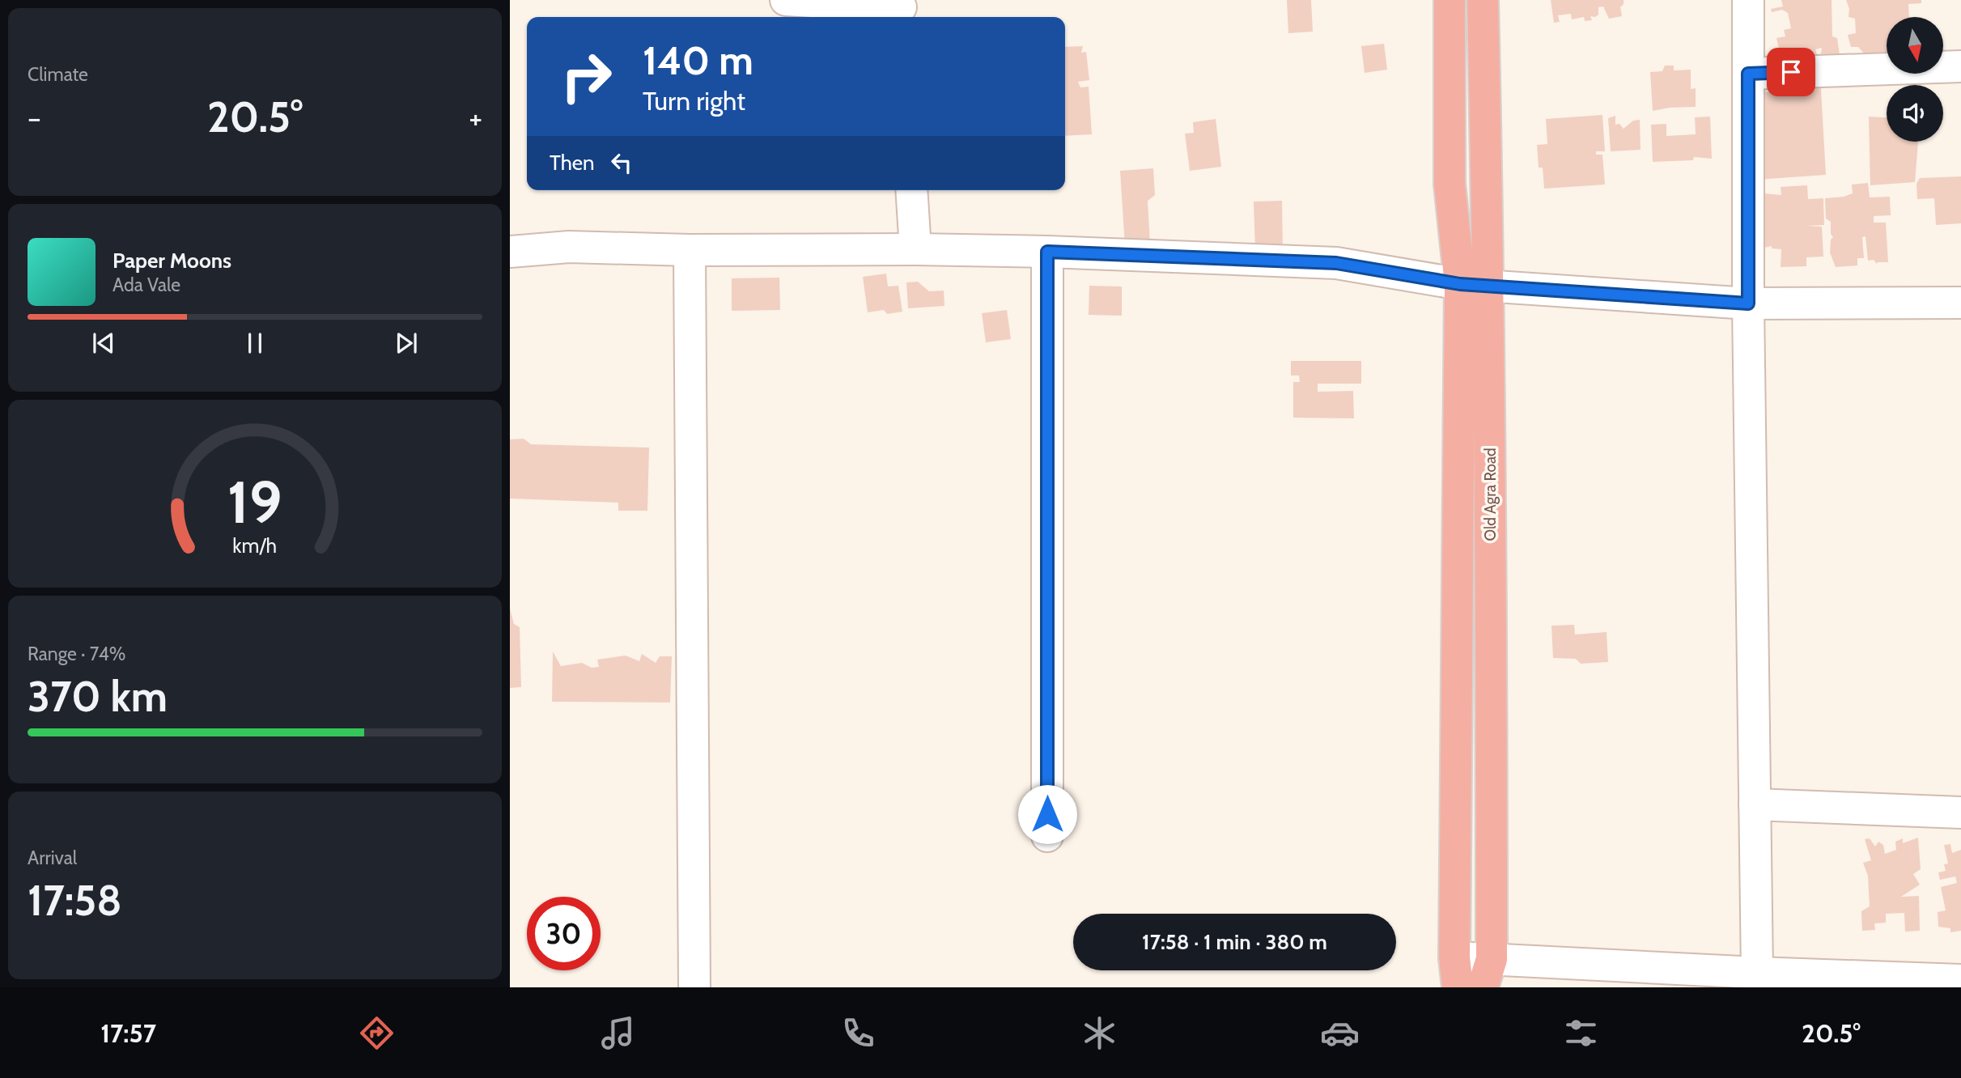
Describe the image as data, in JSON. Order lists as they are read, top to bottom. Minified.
{"streets":{"highway":["Old Agra Road"]},"north":"bottom","page":{"tile":["Climate",["Range · 74%","370 km"],["Arrival","17:58"]],"turn":["140 m","Turn right"],"heat":["−","20.5°","+"],"then":"Then","song":["Paper Moons","Ada Vale"],"limit":"30","trip":"17:58 · 1 min · 380 m","tabs":["17:57","20.5°"],"gauge":["19","km/h"]}}
